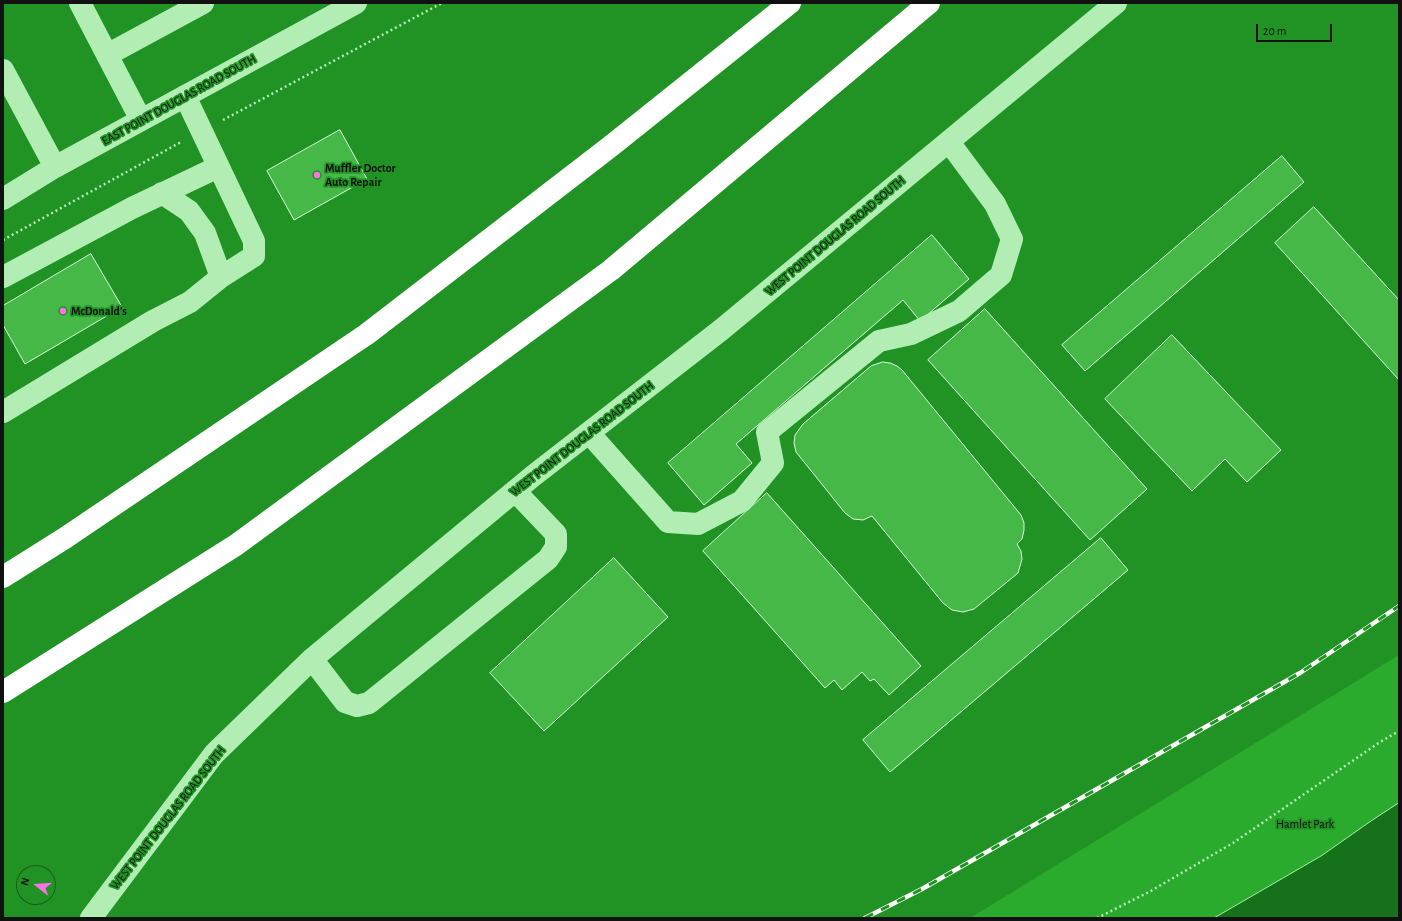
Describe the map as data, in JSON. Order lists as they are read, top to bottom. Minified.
{"streets":{"street":["EAST POINT DOUGLAS ROAD SOUTH","WEST POINT DOUGLAS ROAD SOUTH"]},"parks":["Hamlet Park"],"places":["Muffler Doctor Auto Repair","McDonald's"],"scale_bar":"20 m","north":"left"}
